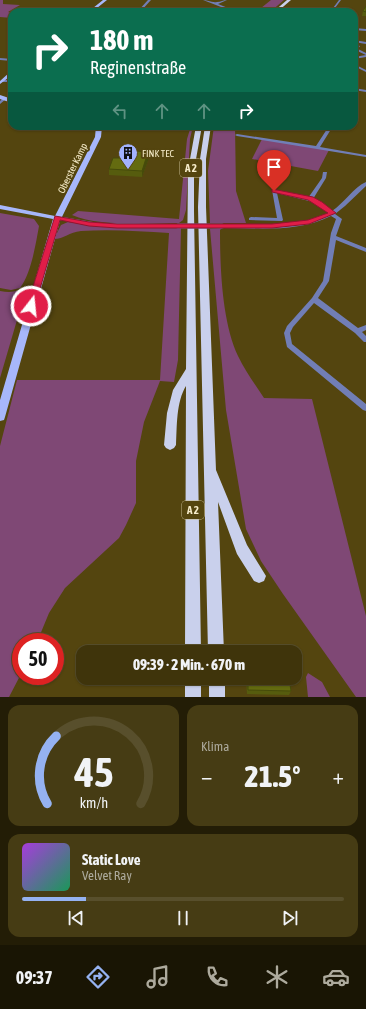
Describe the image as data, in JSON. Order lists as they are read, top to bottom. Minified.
{"streets":{"highway":["A 2"],"main road":["Oberster Kamp"]},"places":{"building":["FINK TEC"]},"page":{"turn":["180 m","Reginenstraße"],"limit":"50","trip":"09:39 · 2 Min. · 670 m","tile":"Klima","heat":["−","21.5°","+"],"song":["Static Love","Velvet Ray"],"tabs":"09:37","gauge":["45","km/h"]}}
